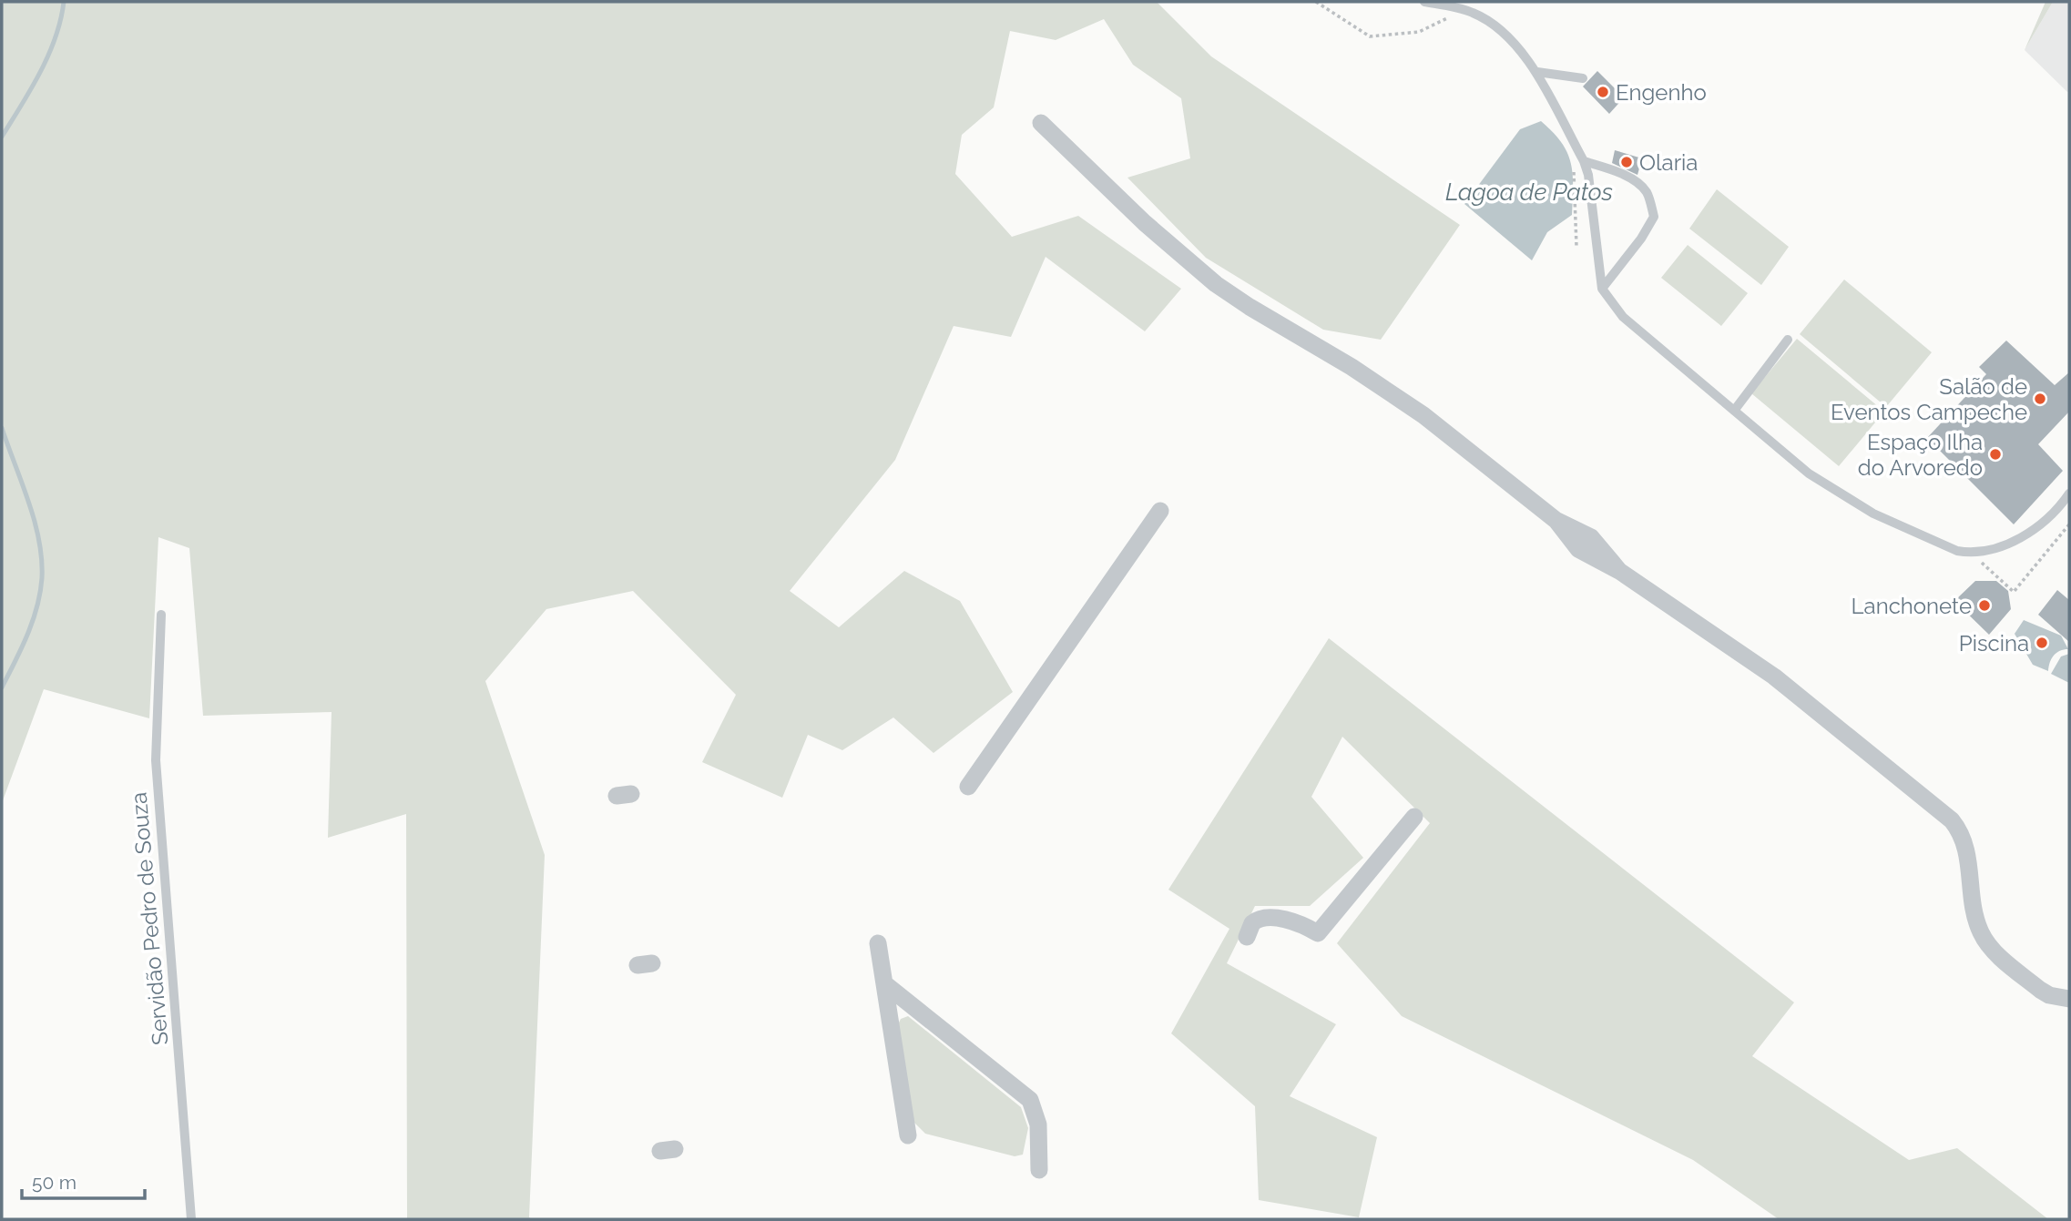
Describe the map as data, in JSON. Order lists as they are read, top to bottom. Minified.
{"streets":{"lane":["Servidão Pedro de Souza"]},"water":["Lagoa de Patos"],"places":["Engenho","Olaria","Salão de Eventos Campeche","Espaço Ilha do Arvoredo","Lanchonete","Piscina"],"scale_bar":"50 m"}
